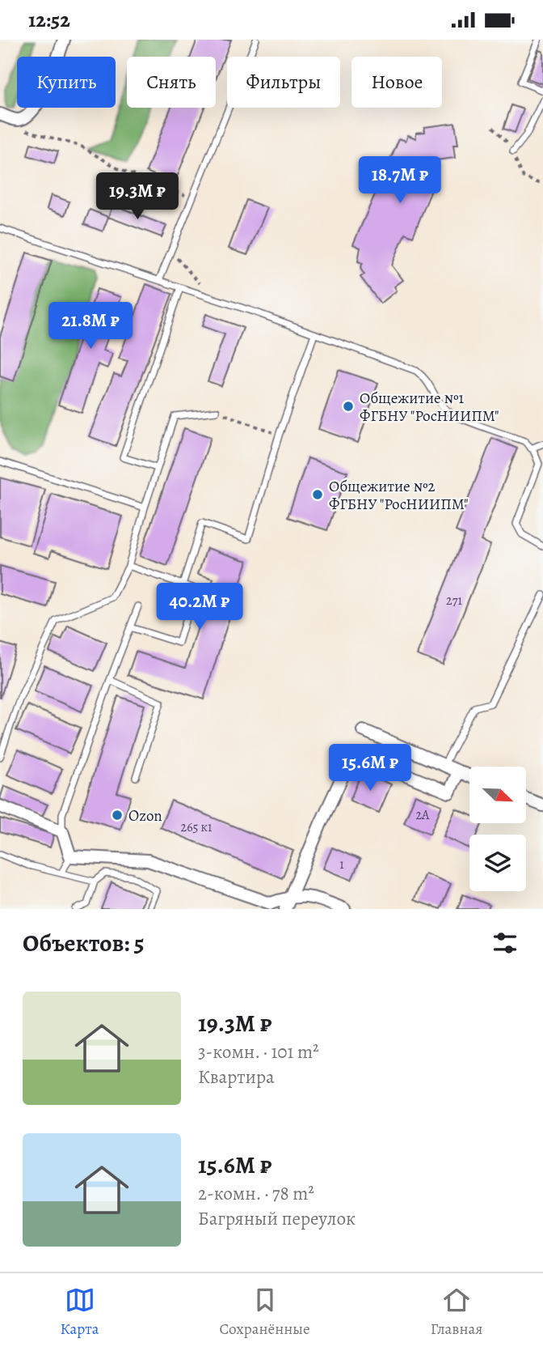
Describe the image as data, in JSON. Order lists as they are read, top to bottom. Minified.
{"places":["Общежитие №1 ФГБНУ \"РосНИИПМ\"","Общежитие №2 ФГБНУ \"РосНИИПМ\"","Ozon"],"house_numbers":["271","2А","265 к1","1"],"north":"bottom right","page":{"status":"12:52","chip":["Купить","Снять","Фильтры","Новое"],"price":["18.7M ₽","19.3M ₽","21.8M ₽","40.2M ₽","15.6M ₽"],"heading":"Объектов: 5","list":[{"name":"19.3M ₽","note":"3-комн. · 101 m² · Квартира"},{"name":"15.6M ₽","note":"2-комн. · 78 m² · Багряный переулок"}],"tabs":["Карта","Сохранённые","Главная"]}}
